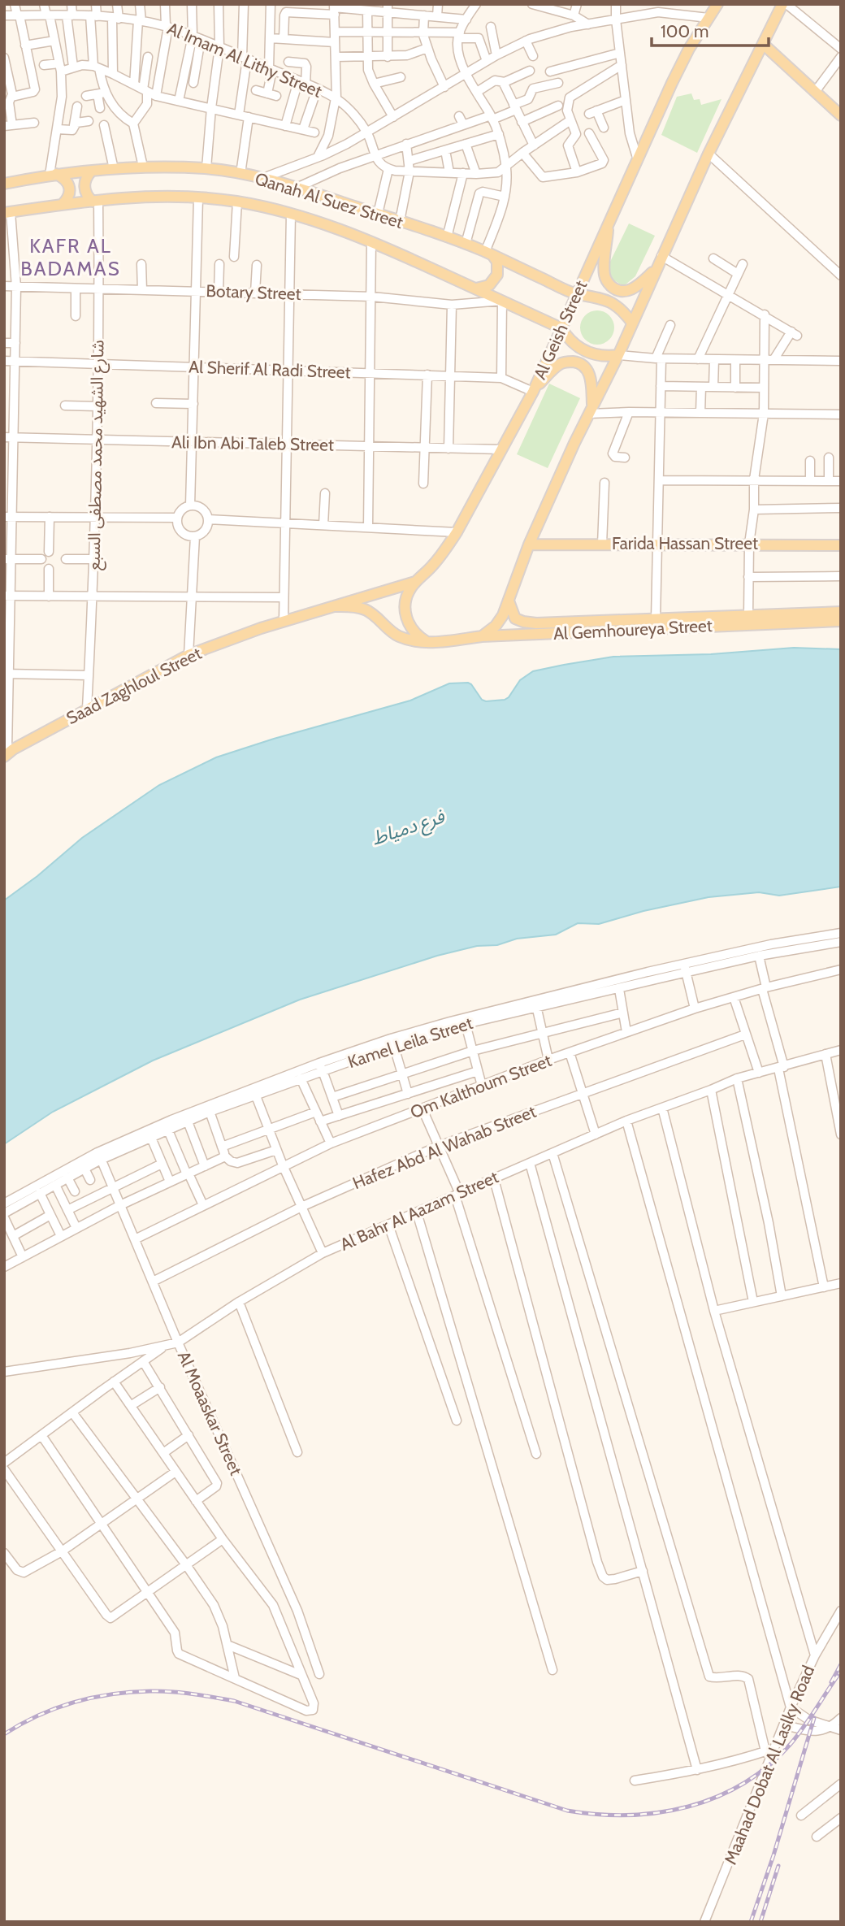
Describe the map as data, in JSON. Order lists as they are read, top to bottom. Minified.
{"streets":{"main road":["Qanah Al Suez Street","Al Geish Street","Farida Hassan Street","Al Gemhoureya Street","Saad Zaghloul Street"],"street":["Al Imam Al Lithy Street","Botary Street","Al Sherif Al Radi Street","Ali Ibn Abi Taleb Street","شارع الشهيد محمد مصطفى السبع","Kamel Leila Street","Om Kalthoum Street","Hafez Abd Al Wahab Street","Al Bahr Al Aazam Street","Al Moaaskar Street","Maahad Dobat Al Laslky Road"]},"crossings":[["Qanah Al Suez Street","Botary Street"],["Qanah Al Suez Street","Al Geish Street"],["Qanah Al Suez Street","شارع الشهيد محمد مصطفى السبع"],["Botary Street","شارع الشهيد محمد مصطفى السبع"],["Al Geish Street","Al Sherif Al Radi Street"],["Al Geish Street","Ali Ibn Abi Taleb Street"],["Al Geish Street","Al Gemhoureya Street"],["Al Geish Street","Saad Zaghloul Street"],["Al Sherif Al Radi Street","شارع الشهيد محمد مصطفى السبع"],["Ali Ibn Abi Taleb Street","شارع الشهيد محمد مصطفى السبع"],["شارع الشهيد محمد مصطفى السبع","Saad Zaghloul Street"],["Al Gemhoureya Street","Saad Zaghloul Street"],["Kamel Leila Street","Al Moaaskar Street"],["Om Kalthoum Street","Al Moaaskar Street"],["Hafez Abd Al Wahab Street","Al Moaaskar Street"],["Al Bahr Al Aazam Street","Al Moaaskar Street"]],"districts":["KAFR AL BADAMAS"],"water":["فرع دمياط"],"scale_bar":"100 m"}
